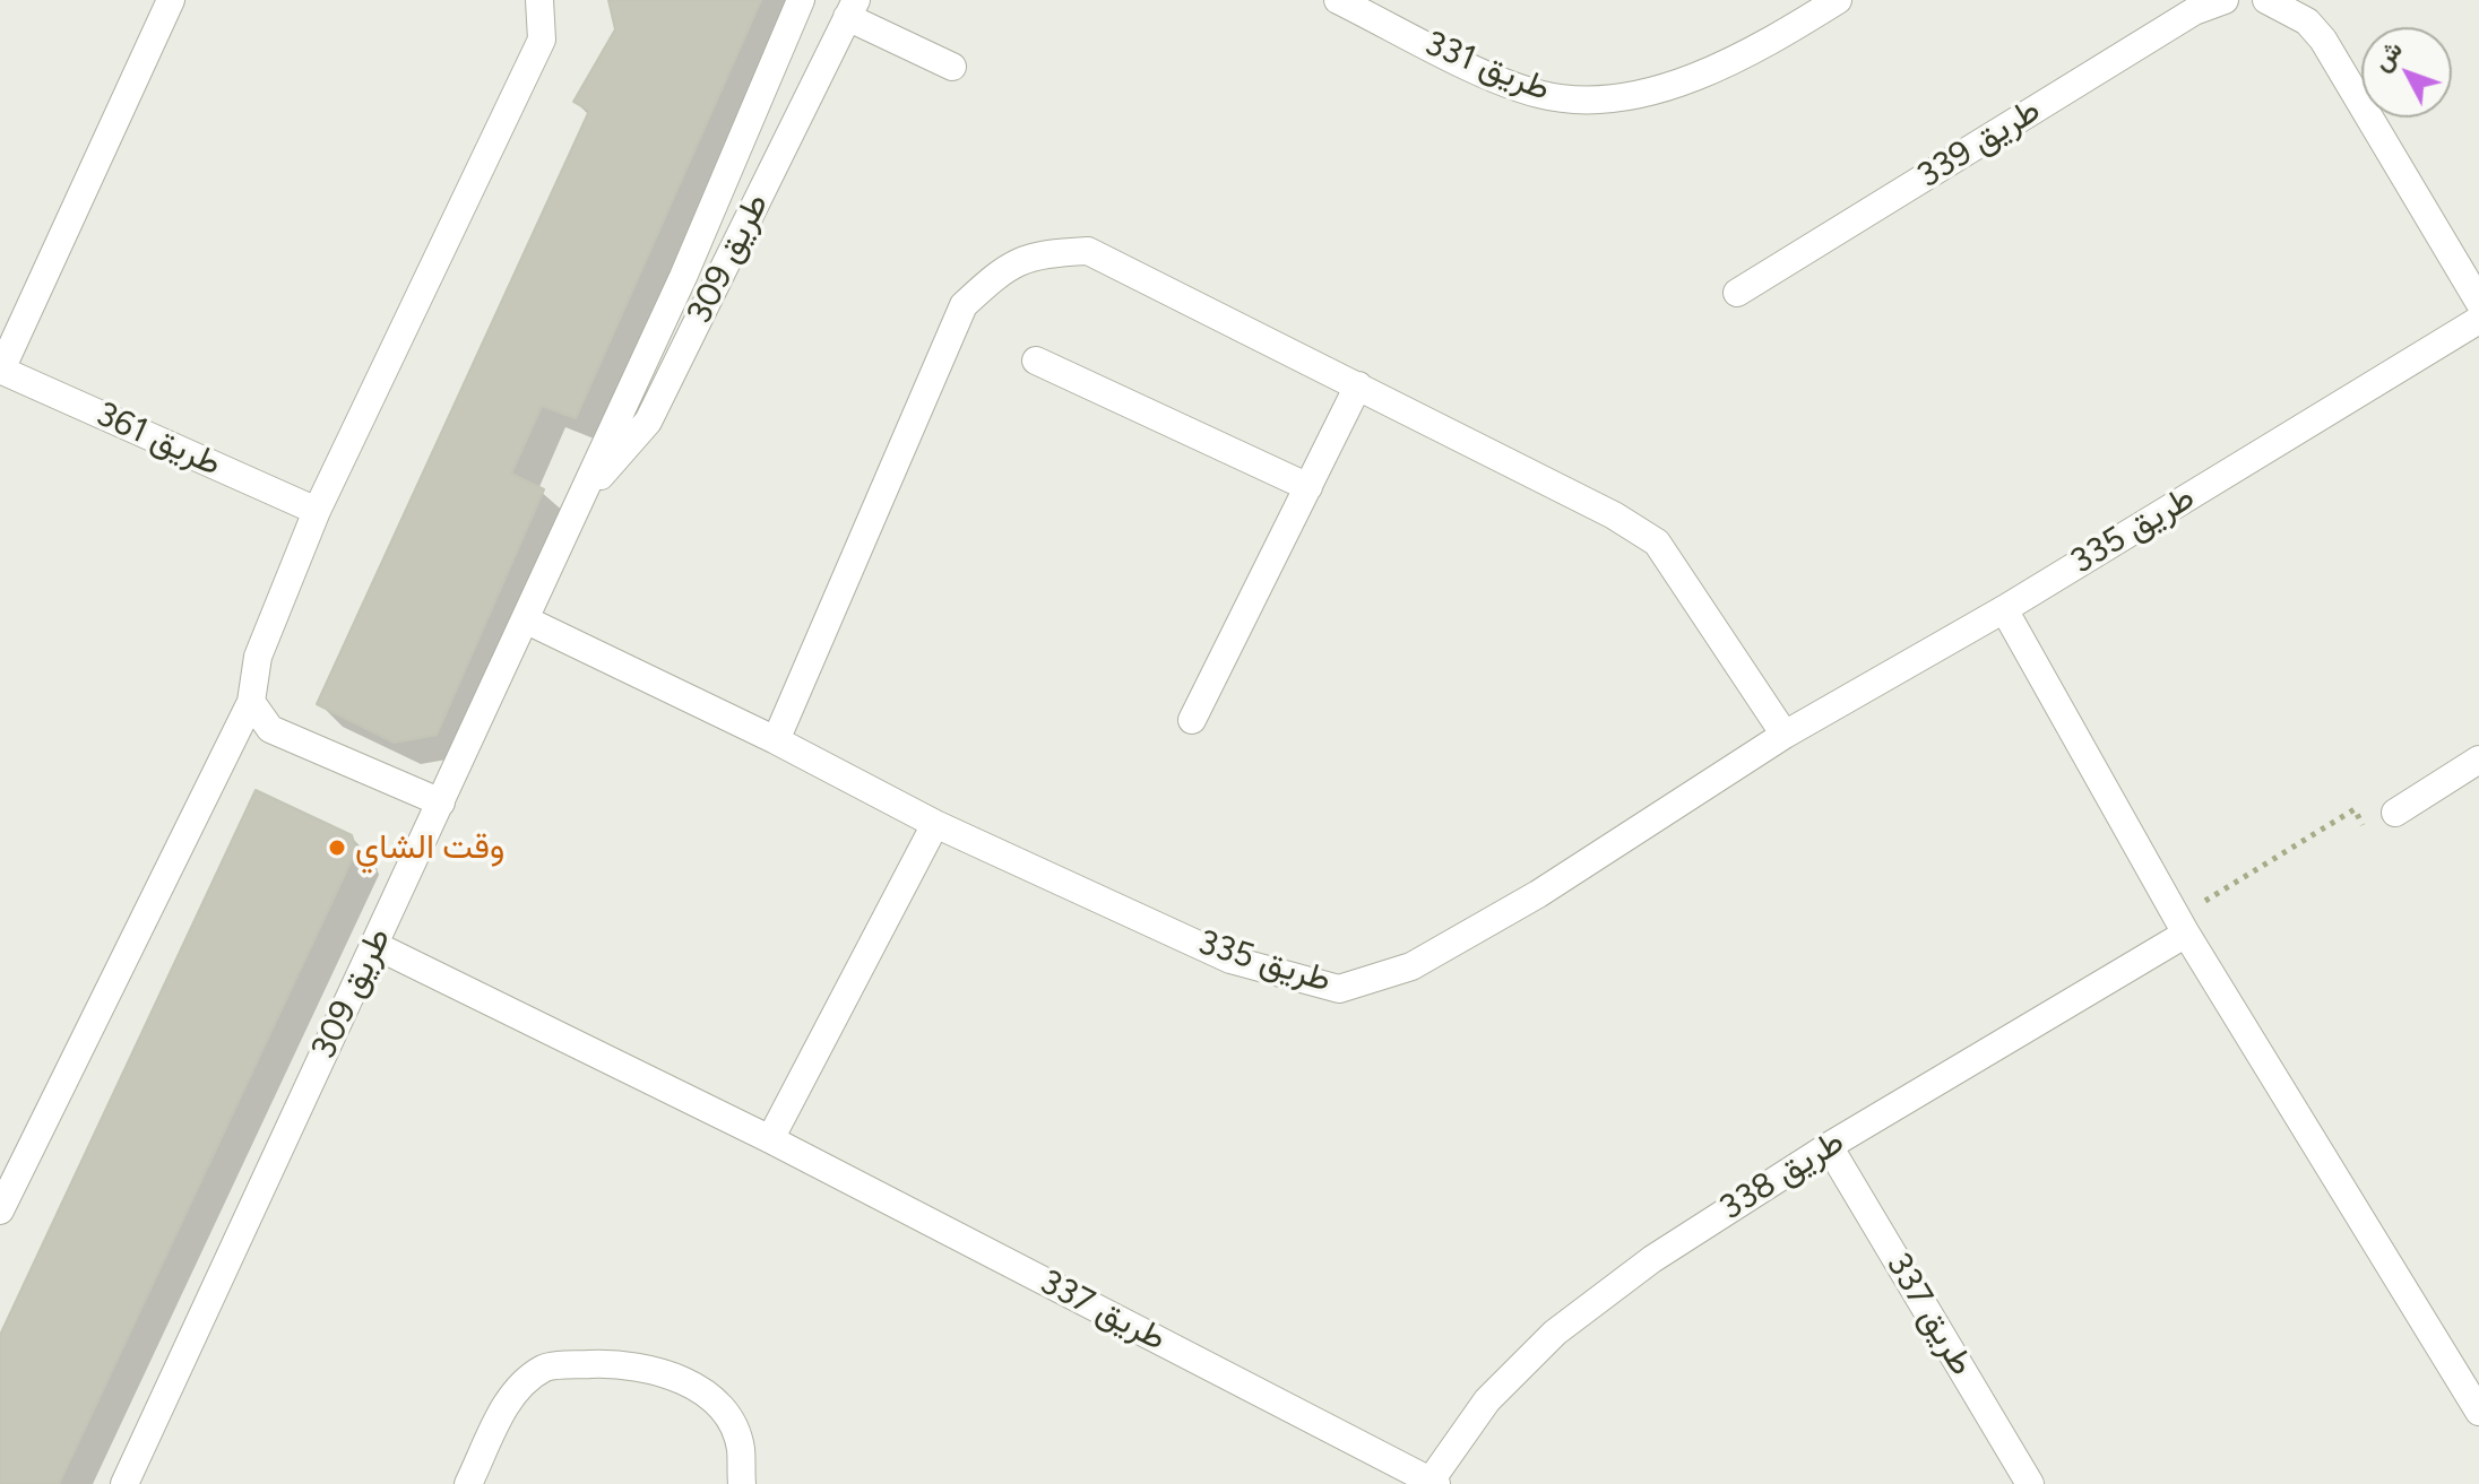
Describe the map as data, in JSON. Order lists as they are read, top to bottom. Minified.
{"streets":{"street":["طريق 331","طريق 339","طريق 309","طريق 361","طريق 335","طريق 338","طريق 337"]},"crossings":[["طريق 309","طريق 335"],["طريق 309","طريق 337"],["طريق 338","طريق 337"]],"places":["وقت الشاي"],"north":"top left"}
